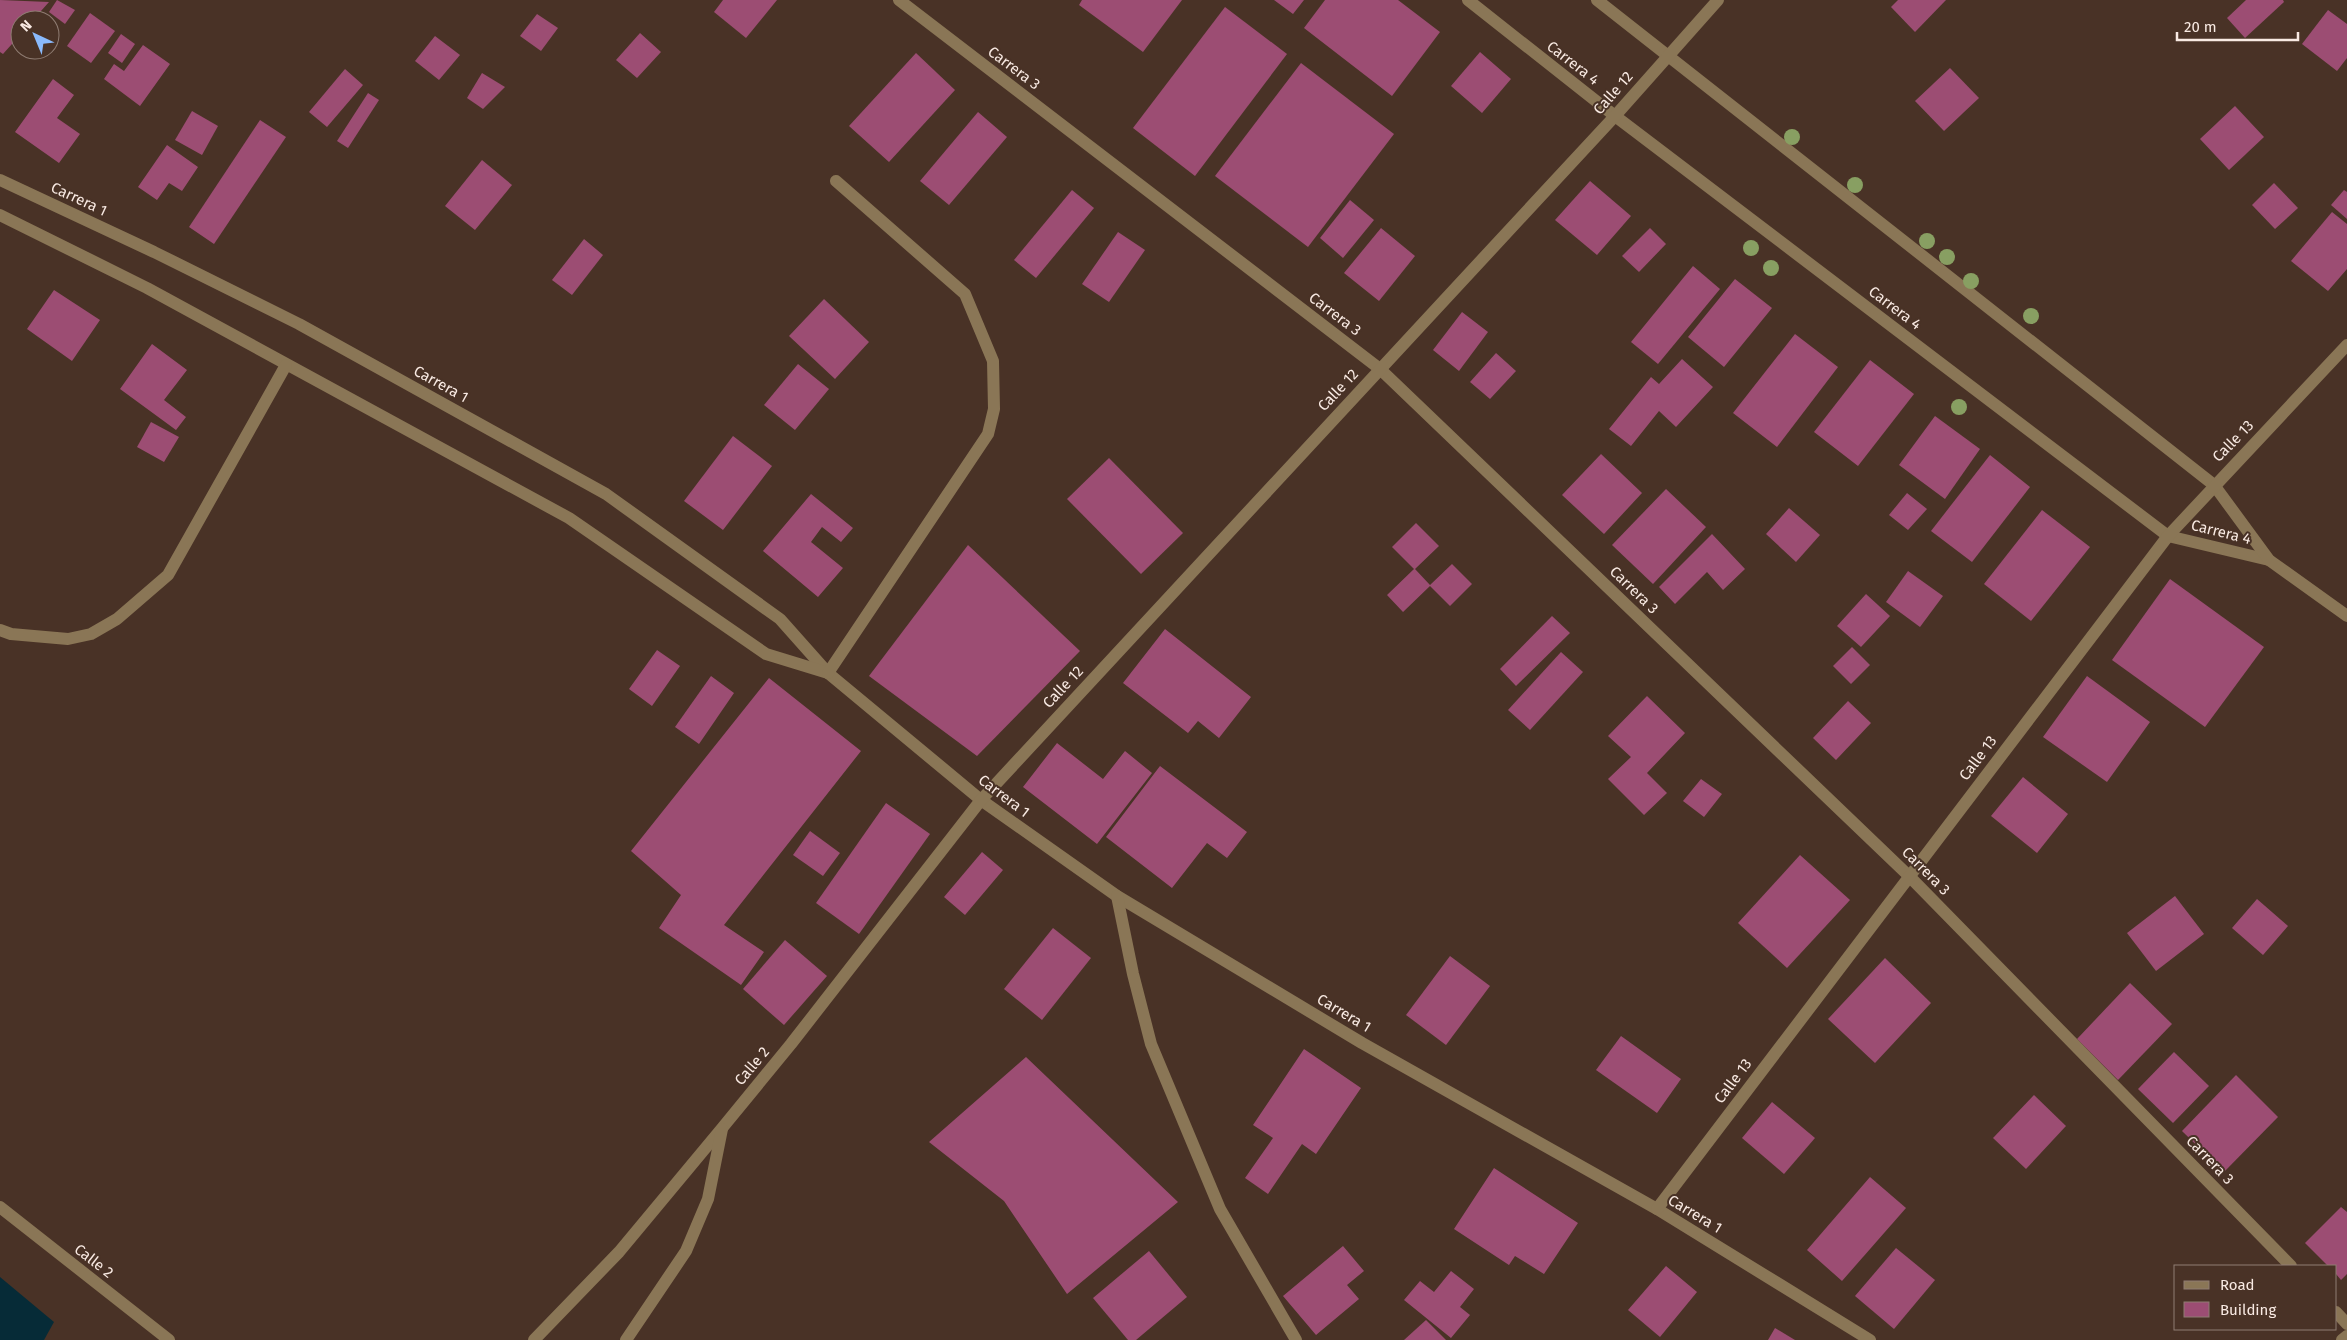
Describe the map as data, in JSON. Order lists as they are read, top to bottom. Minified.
{"streets":{"street":["Carrera 4","Carrera 3","Calle 12","Carrera 1","Calle 13","Calle 2"]},"crossings":[["Carrera 4","Calle 12"],["Carrera 4","Calle 13"],["Carrera 3","Calle 12"],["Carrera 3","Calle 13"],["Calle 12","Carrera 1"],["Calle 12","Calle 2"],["Carrera 1","Calle 13"],["Carrera 1","Calle 2"]],"legend":["Road","Building"],"scale_bar":"20 m","north":"top left"}
